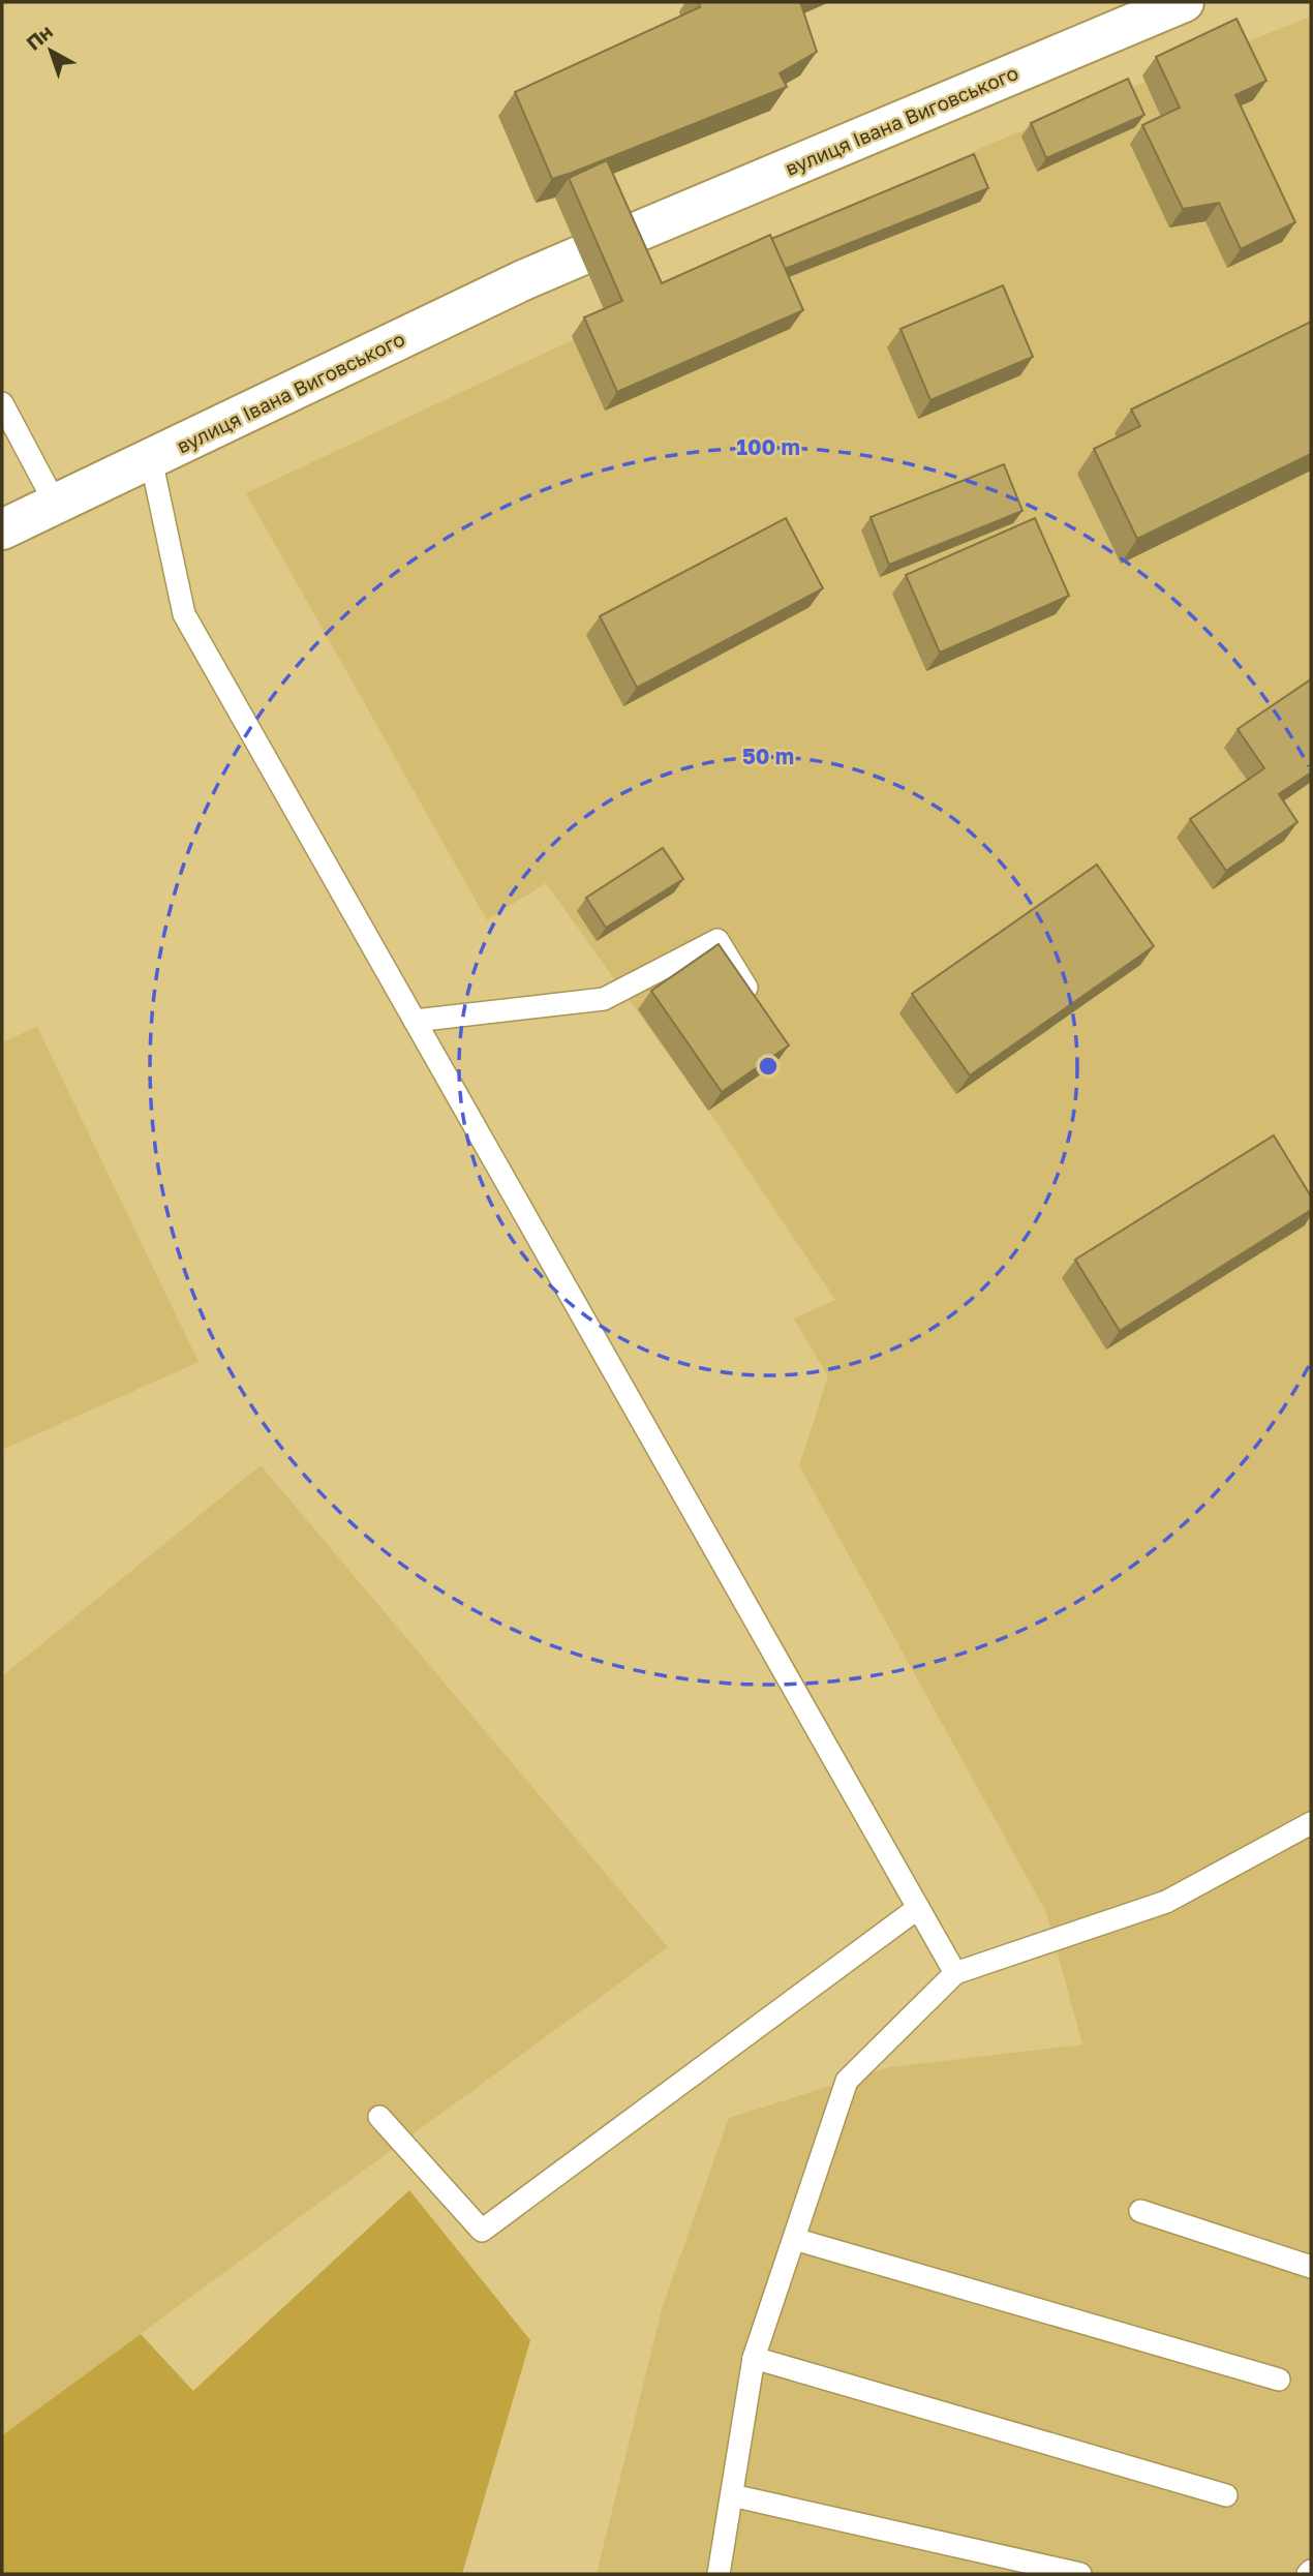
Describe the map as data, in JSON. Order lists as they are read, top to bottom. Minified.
{"streets":{"street":["вулиця Івана Виговського"]},"north":"top left","rings":["100 m","50 m"]}
